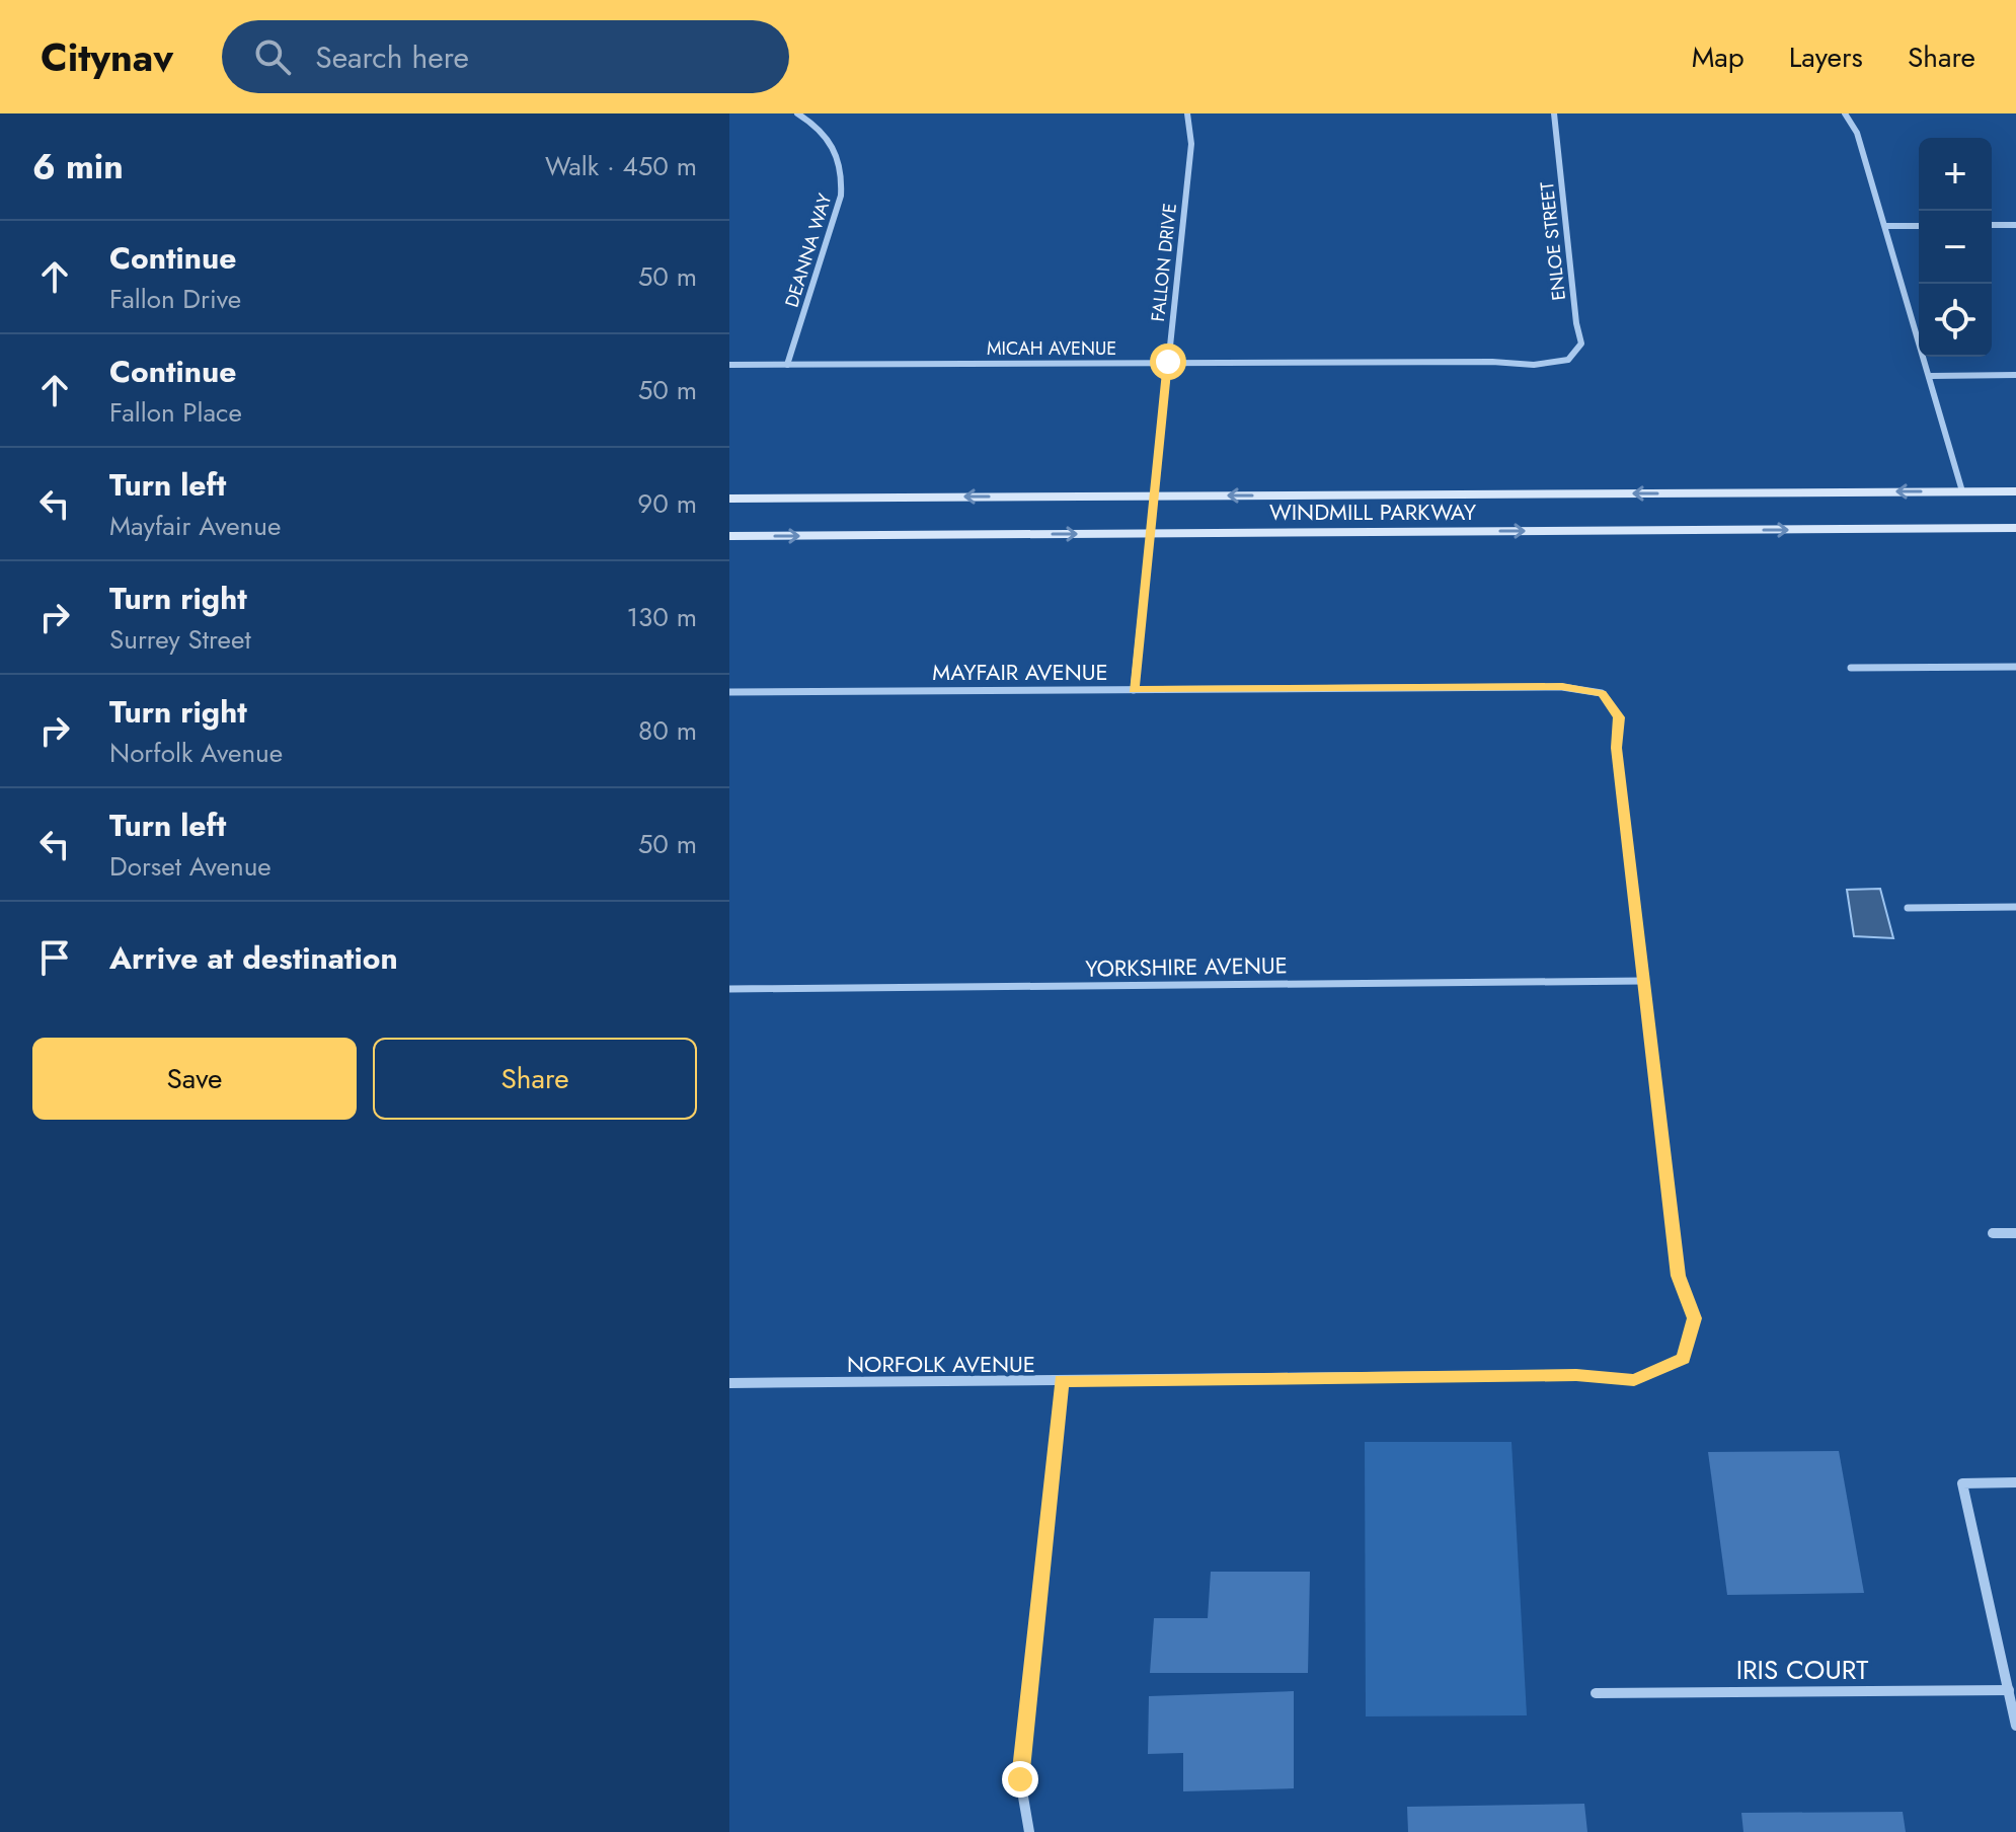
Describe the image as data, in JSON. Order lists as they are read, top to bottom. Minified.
{"streets":{"main road":["WINDMILL PARKWAY"],"street":["ENLOE STREET","DEANNA WAY","FALLON DRIVE","MICAH AVENUE","MAYFAIR AVENUE","YORKSHIRE AVENUE","NORFOLK AVENUE","IRIS COURT"]},"crossings":[["ENLOE STREET","MICAH AVENUE"],["DEANNA WAY","MICAH AVENUE"],["FALLON DRIVE","MICAH AVENUE"],["FALLON DRIVE","WINDMILL PARKWAY"],["FALLON DRIVE","MAYFAIR AVENUE"],["MAYFAIR AVENUE","YORKSHIRE AVENUE"],["MAYFAIR AVENUE","NORFOLK AVENUE"],["YORKSHIRE AVENUE","NORFOLK AVENUE"]],"page":{"header":"Citynav","search":"Search here","nav":["Map","Layers","Share"],"heading":["6 min","Walk · 450 m"],"map_buttons":["+","−"],"list":[["Continue","Fallon Drive","50 m"],["Continue","Fallon Place","50 m"],["Turn left","Mayfair Avenue","90 m"],["Turn right","Surrey Street","130 m"],["Turn right","Norfolk Avenue","80 m"],["Turn left","Dorset Avenue","50 m"],"Arrive at destination"],"buttons":["Save","Share"]}}
